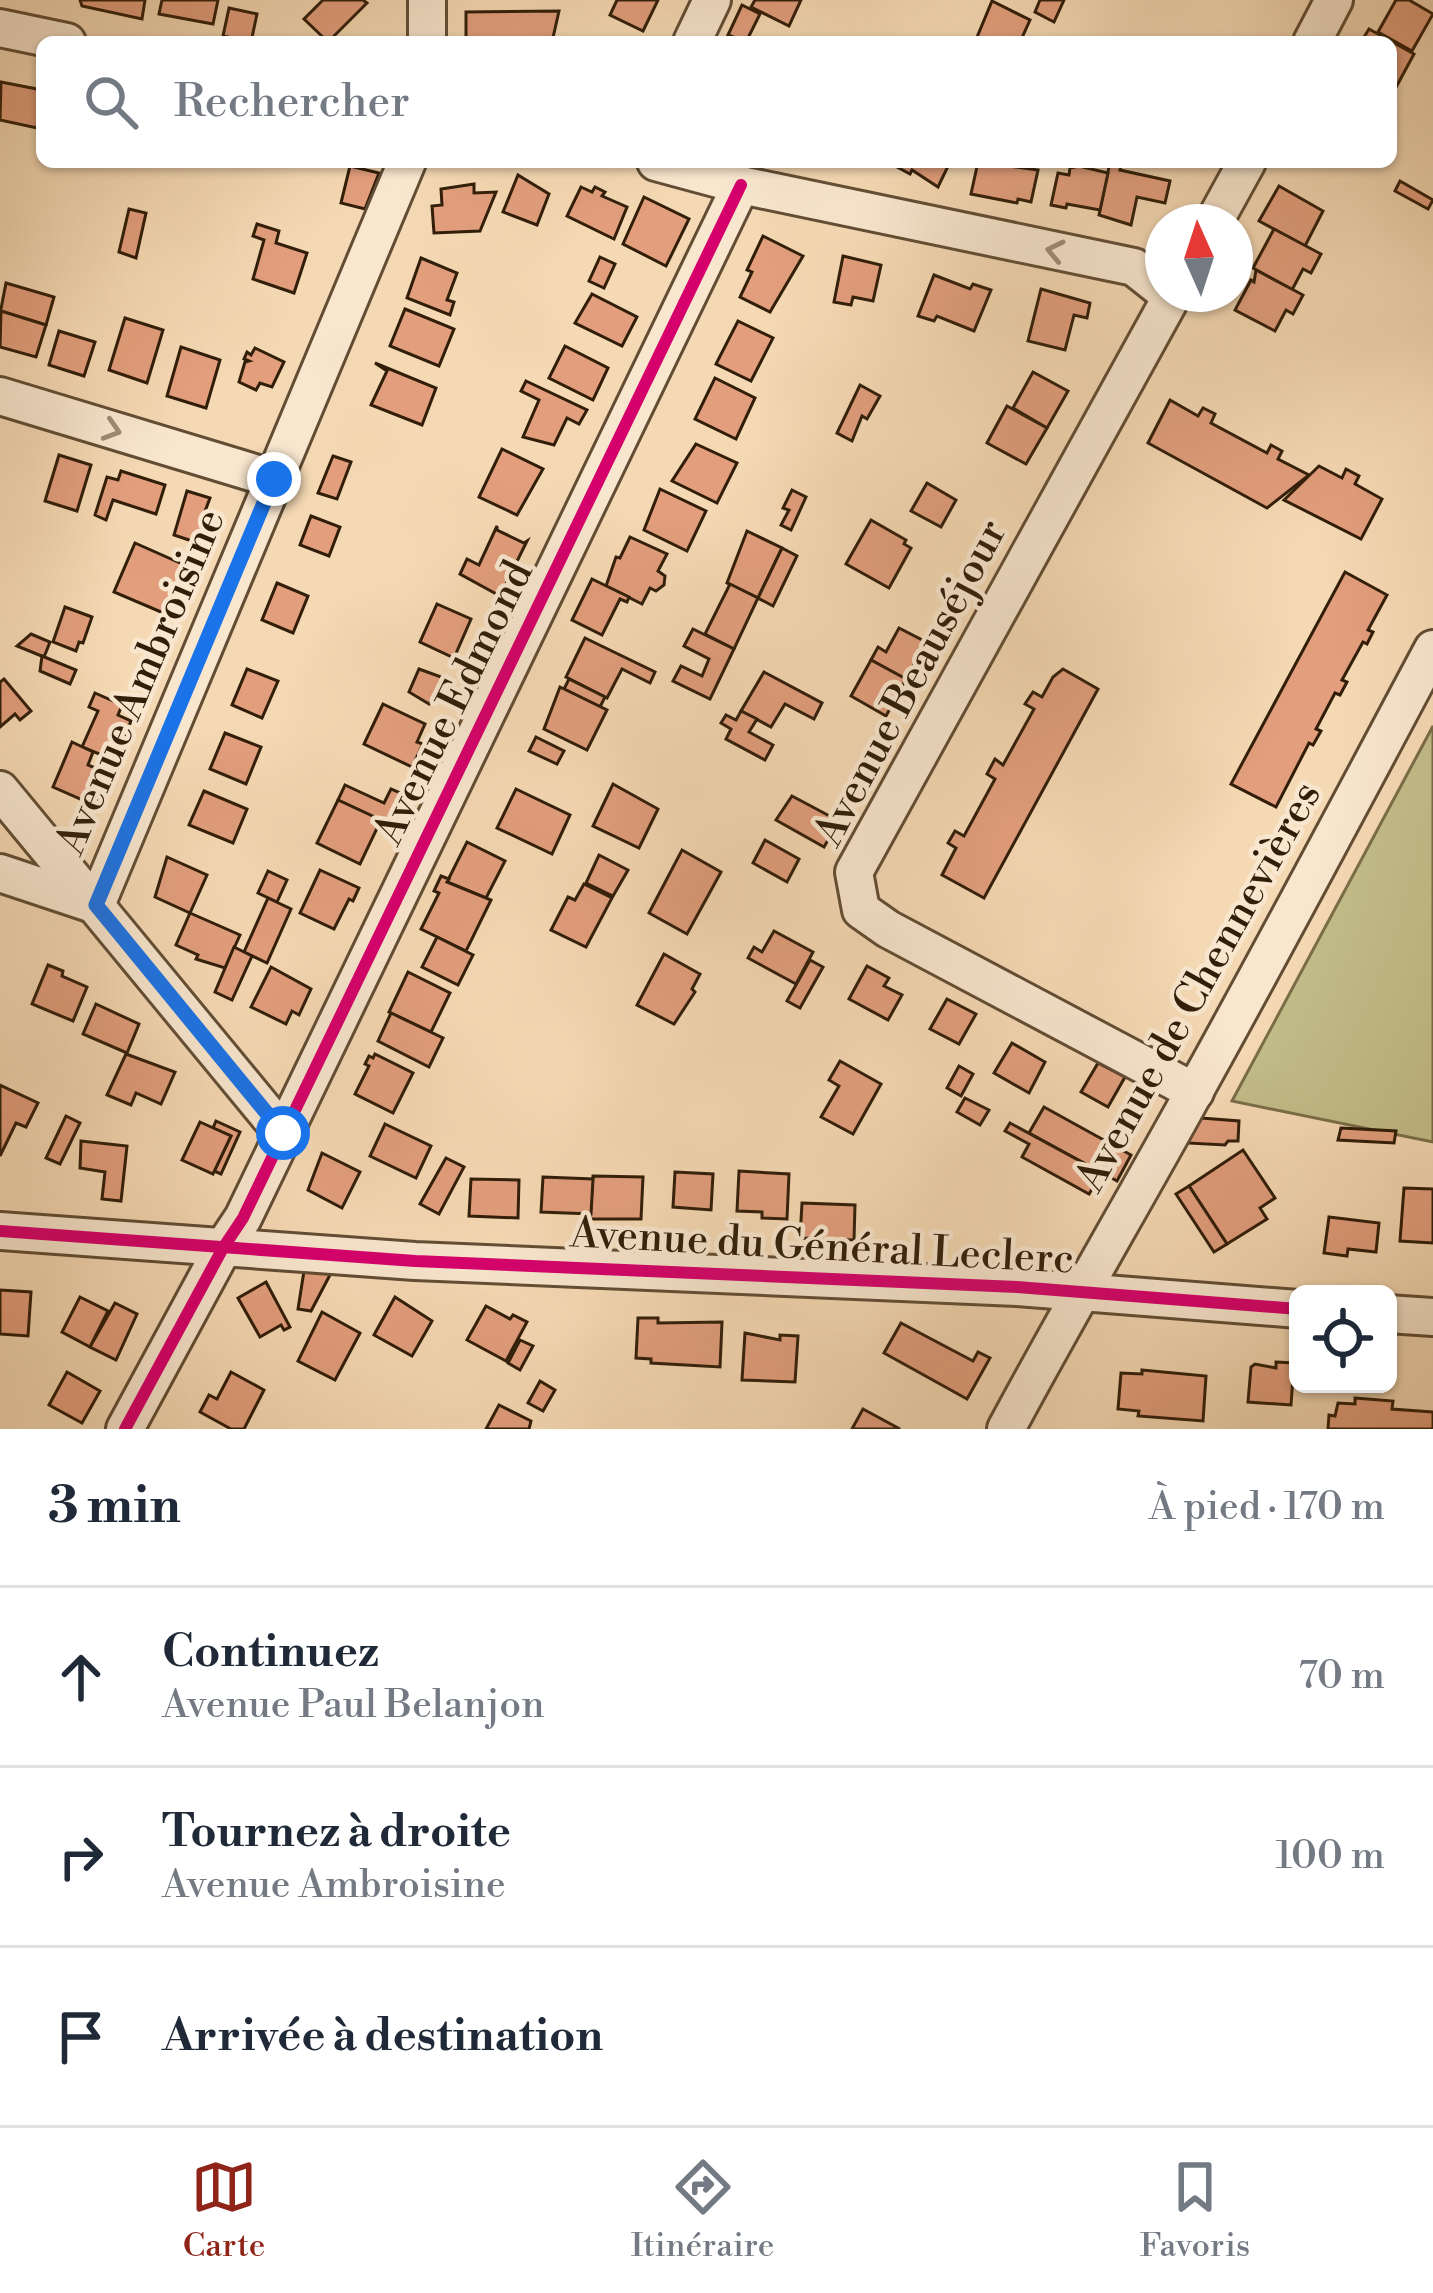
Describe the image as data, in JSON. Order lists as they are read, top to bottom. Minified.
{"streets":{"street":["Avenue Ambroisine","Avenue Beauséjour","Avenue Edmond","Avenue de Chennevières","Avenue du Général Leclerc"]},"crossings":[["Avenue Beauséjour","Avenue de Chennevières"],["Avenue Edmond","Avenue du Général Leclerc"],["Avenue de Chennevières","Avenue du Général Leclerc"]],"north":"top","page":{"search":"Rechercher","heading":["3 min","À pied · 170 m"],"list":[["Continuez","Avenue Paul Belanjon","70 m"],["Tournez à droite","Avenue Ambroisine","100 m"],"Arrivée à destination"],"nav":["Carte","Itinéraire","Favoris"]}}
